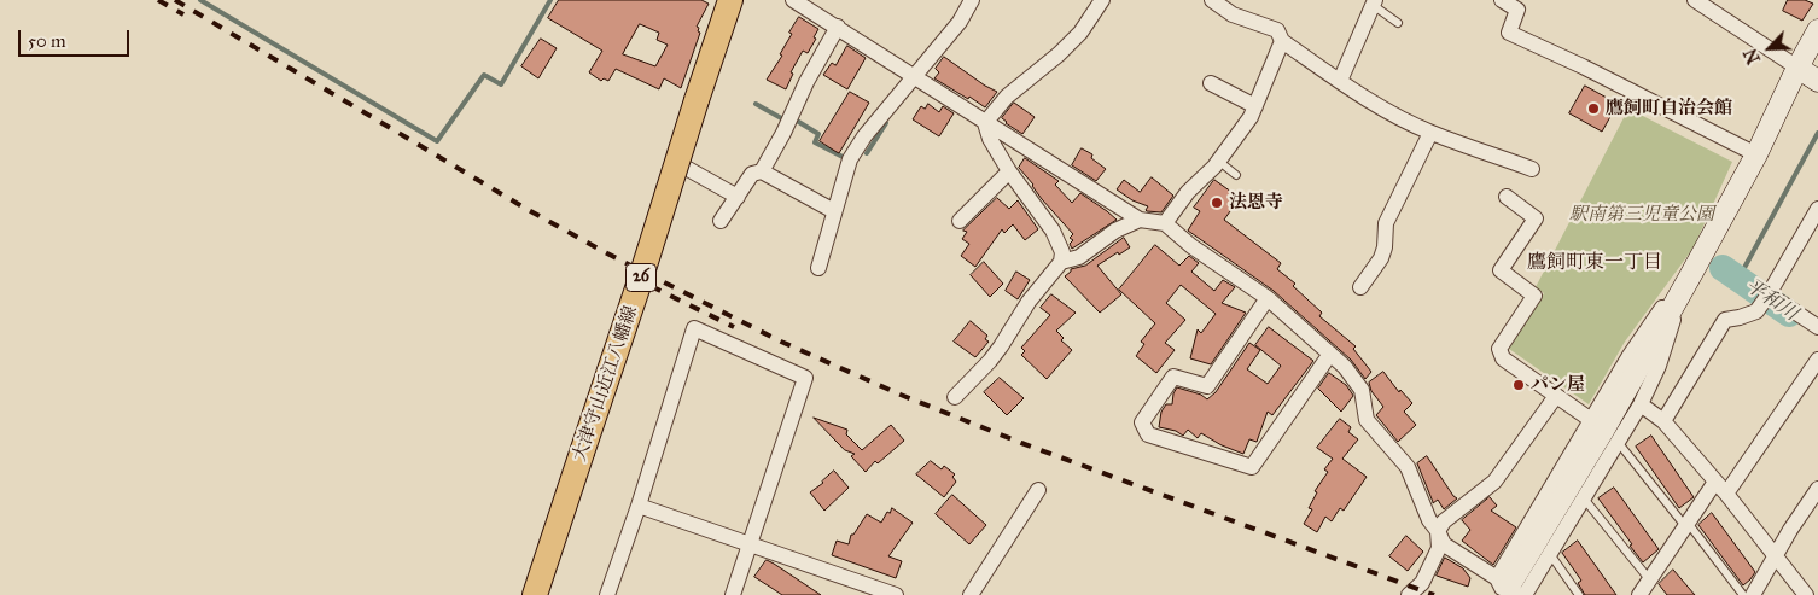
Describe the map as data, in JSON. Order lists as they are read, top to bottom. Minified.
{"streets":{"main road":["26","大津守山近江八幡線"]},"districts":["鷹飼町東一丁目"],"water":["平和川"],"parks":["駅南第三児童公園"],"places":["鷹飼町自治会館","法恩寺","パン屋"],"scale_bar":"50 m","north":"bottom left"}
